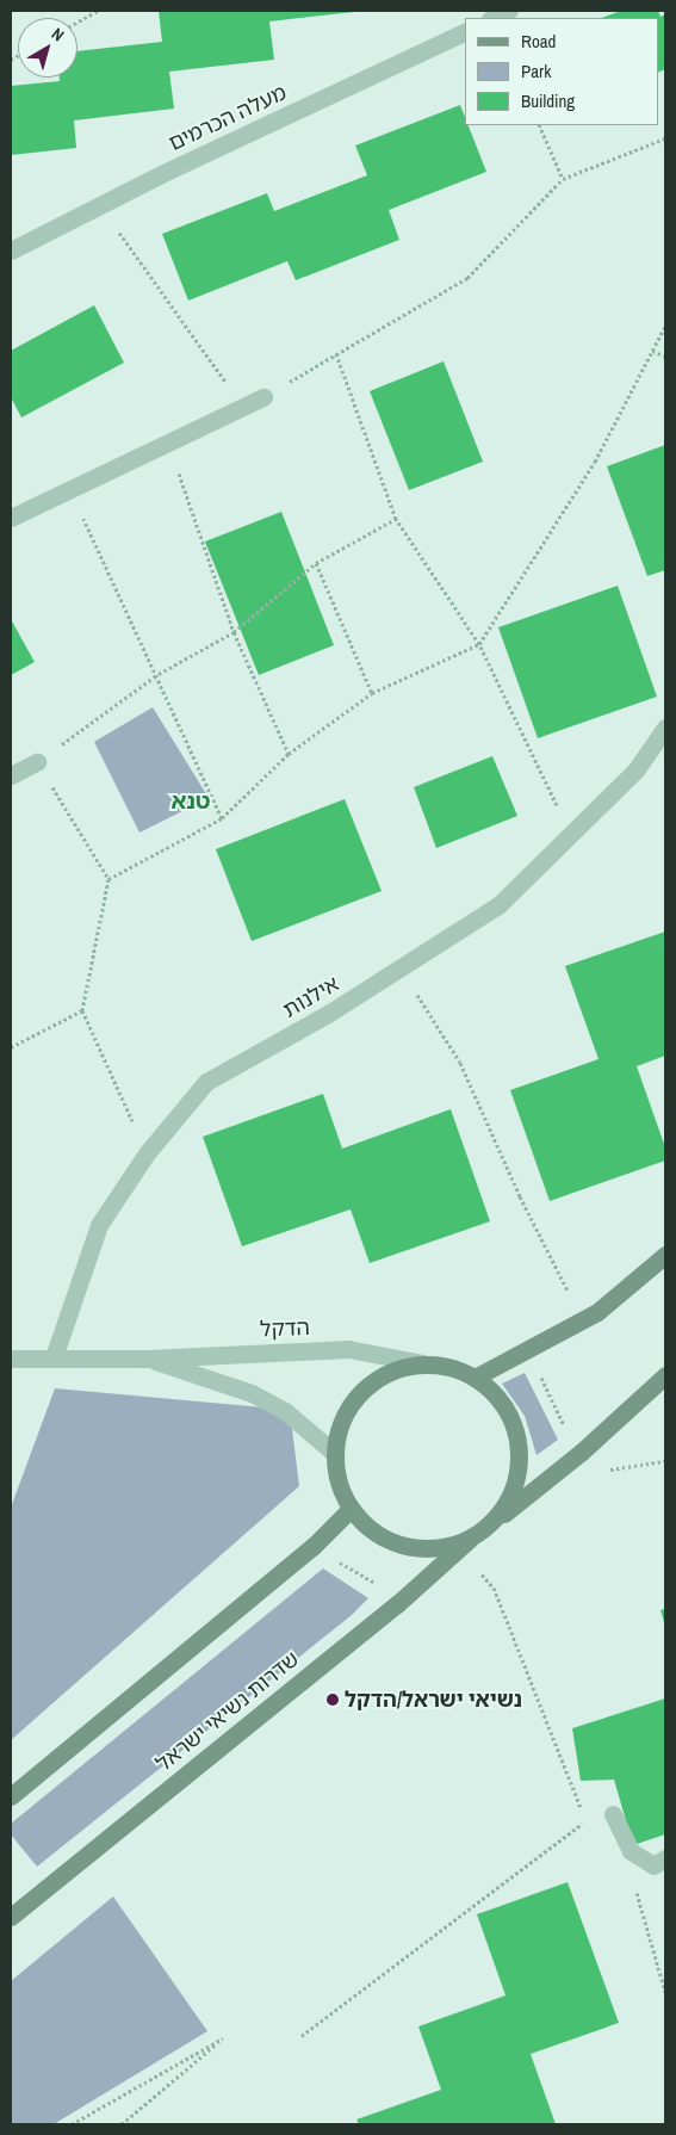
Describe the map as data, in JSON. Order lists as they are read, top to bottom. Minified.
{"streets":{"main road":["שדרות נשיאי ישראל"],"street":["מעלה הכרמים","אילנות","הדקל"]},"crossings":[["אילנות","הדקל"],["הדקל","שדרות נשיאי ישראל"]],"districts":["טנא"],"places":["נשיאי ישראל/הדקל"],"legend":["Road","Park","Building"],"north":"top right"}
